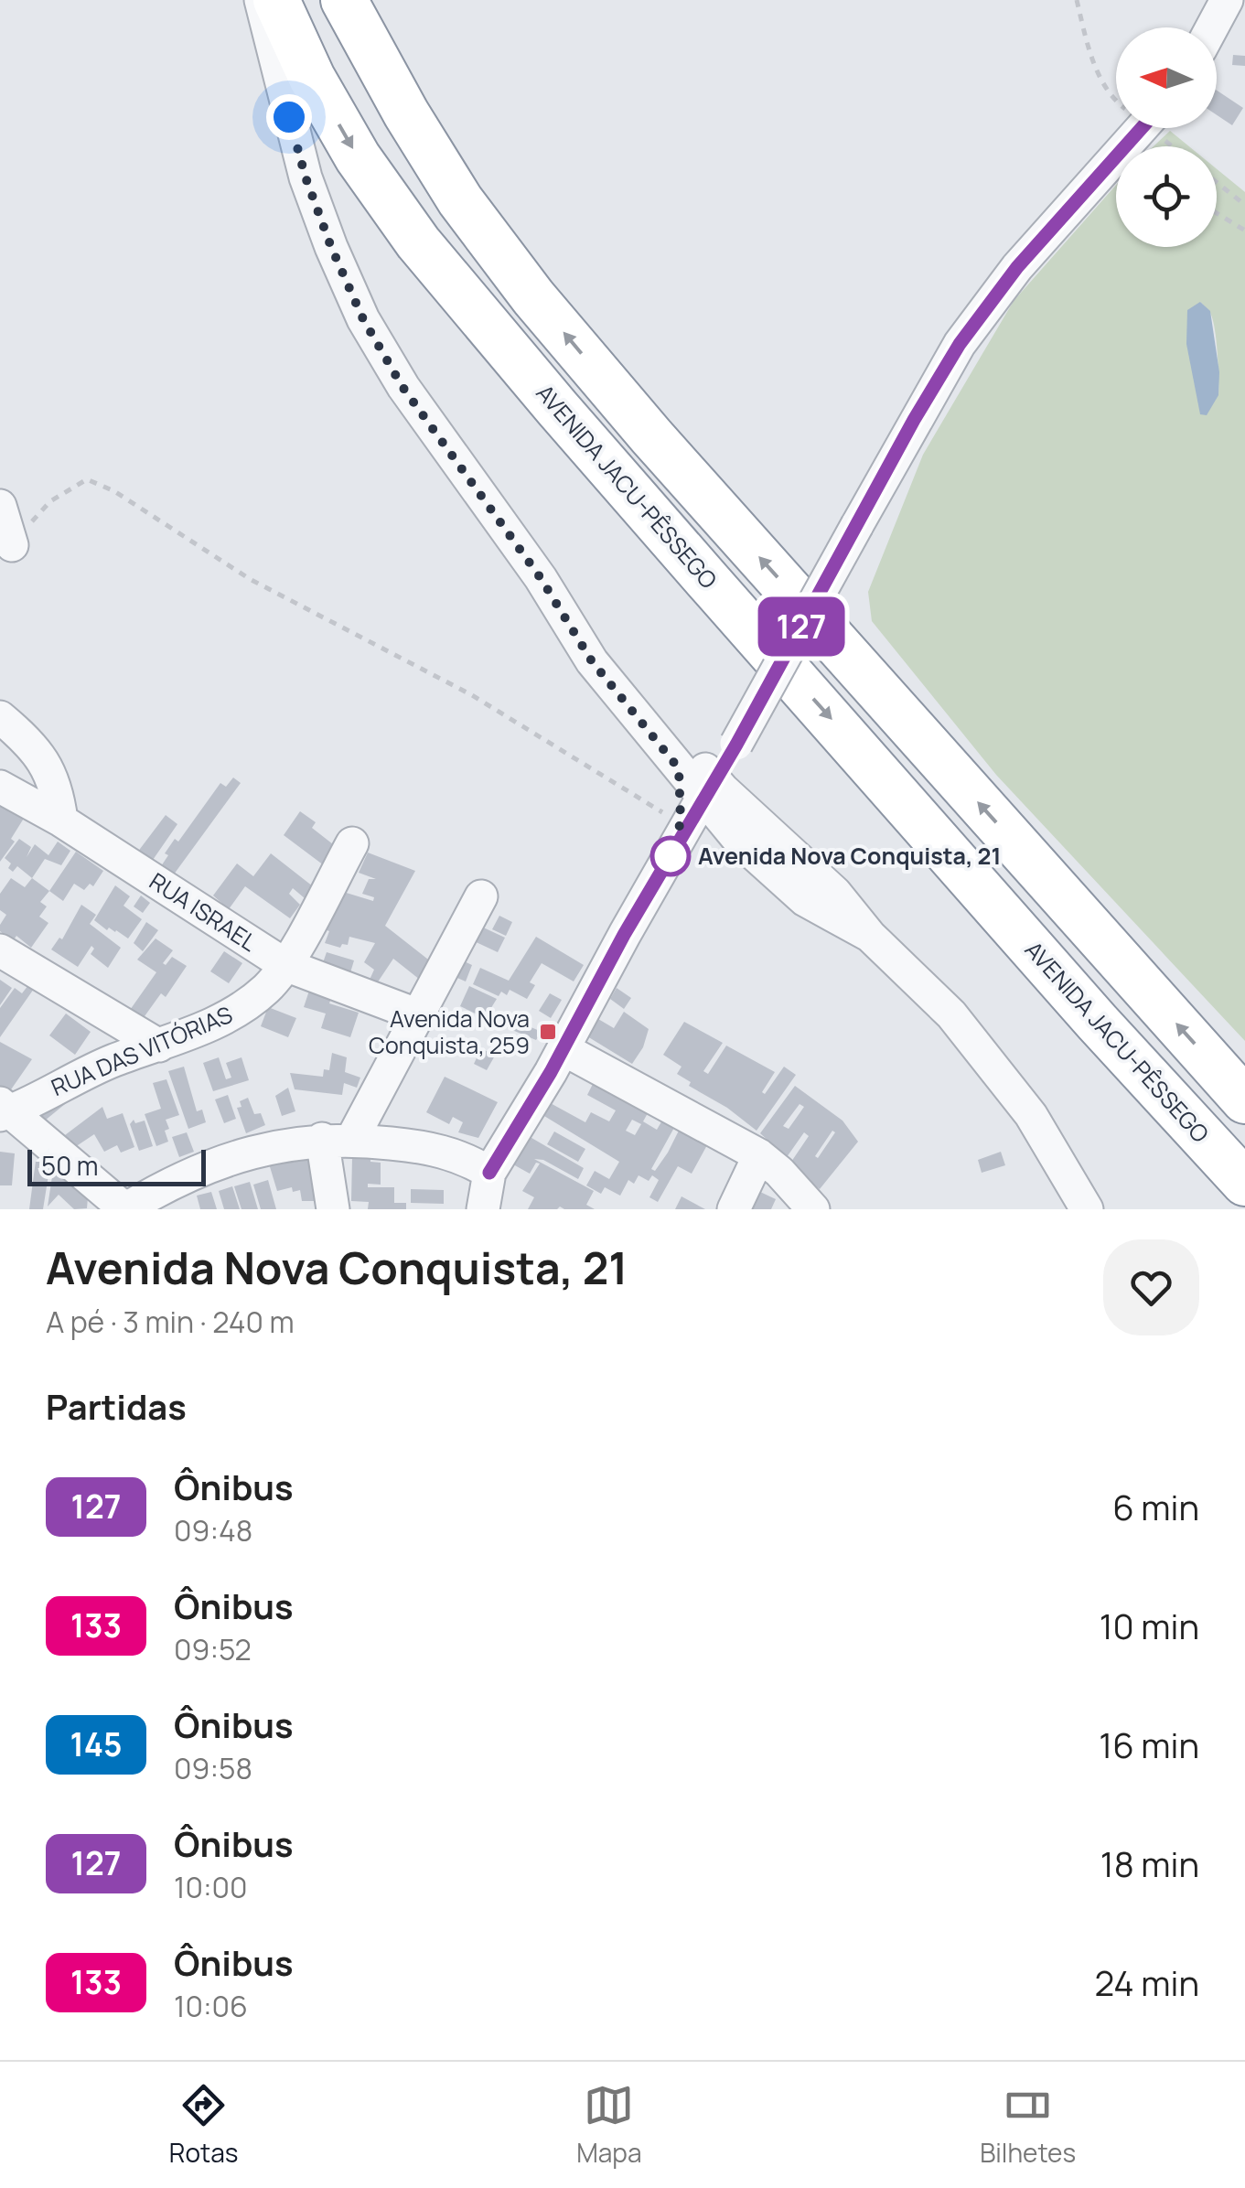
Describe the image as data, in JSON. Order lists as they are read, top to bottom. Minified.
{"streets":{"highway":["AVENIDA JACU-PÊSSEGO"],"street":["RUA ISRAEL","RUA DAS VITÓRIAS"]},"crossings":[["RUA ISRAEL","RUA DAS VITÓRIAS"]],"places":{"other":["Avenida Nova Conquista, 21"],"transit":["Avenida Nova Conquista, 259"]},"lines":["bus line 127"],"scale_bar":"50 m","north":"left","page":{"on_map":"127","scale":"50 m","heading":[["Avenida Nova Conquista, 21","A pé · 3 min · 240 m"],"Partidas"],"list":[{"mark":"127","name":"Ônibus","note":"09:48","value":"6 min"},{"mark":"133","name":"Ônibus","note":"09:52","value":"10 min"},{"mark":"145","name":"Ônibus","note":"09:58","value":"16 min"},{"mark":"127","name":"Ônibus","note":"10:00","value":"18 min"},{"mark":"133","name":"Ônibus","note":"10:06","value":"24 min"}],"tabs":["Rotas","Mapa","Bilhetes"]}}
